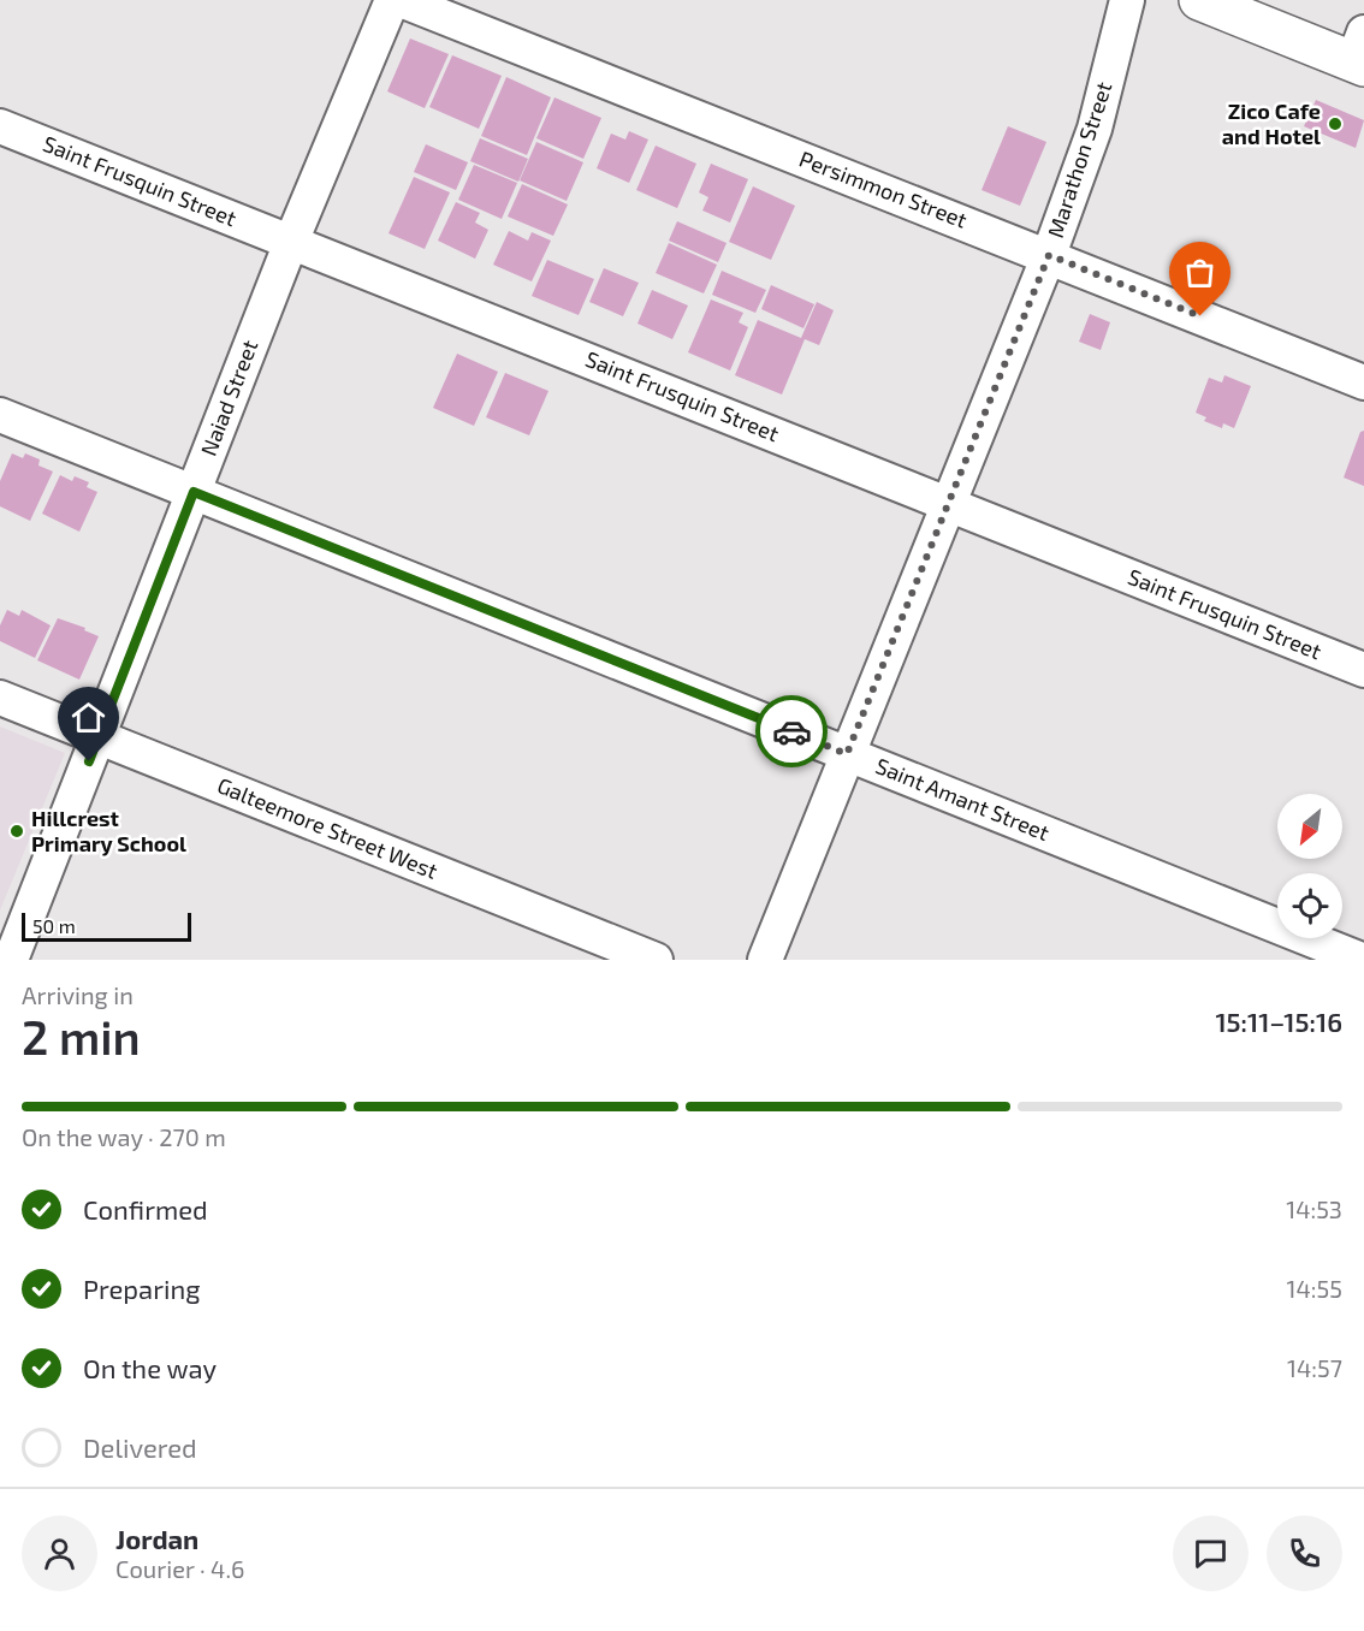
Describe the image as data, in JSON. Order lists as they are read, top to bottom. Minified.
{"streets":{"street":["Marathon Street","Saint Frusquin Street","Persimmon Street","Naiad Street","Saint Amant Street","Galteemore Street West"]},"crossings":[["Marathon Street","Saint Frusquin Street"],["Marathon Street","Persimmon Street"],["Marathon Street","Saint Amant Street"],["Saint Frusquin Street","Naiad Street"],["Naiad Street","Saint Amant Street"],["Naiad Street","Galteemore Street West"]],"places":["Zico Cafe and Hotel","Hillcrest Primary School"],"scale_bar":"50 m","north":"bottom left","page":{"scale":"50 m","heading":["2 min","Arriving in","15:11–15:16"],"panel":["Jordan","Courier · 4.6"],"bar":"On the way · 270 m","list":[["Confirmed","14:53"],["Preparing","14:55"],["On the way","14:57"],"Delivered"]}}
